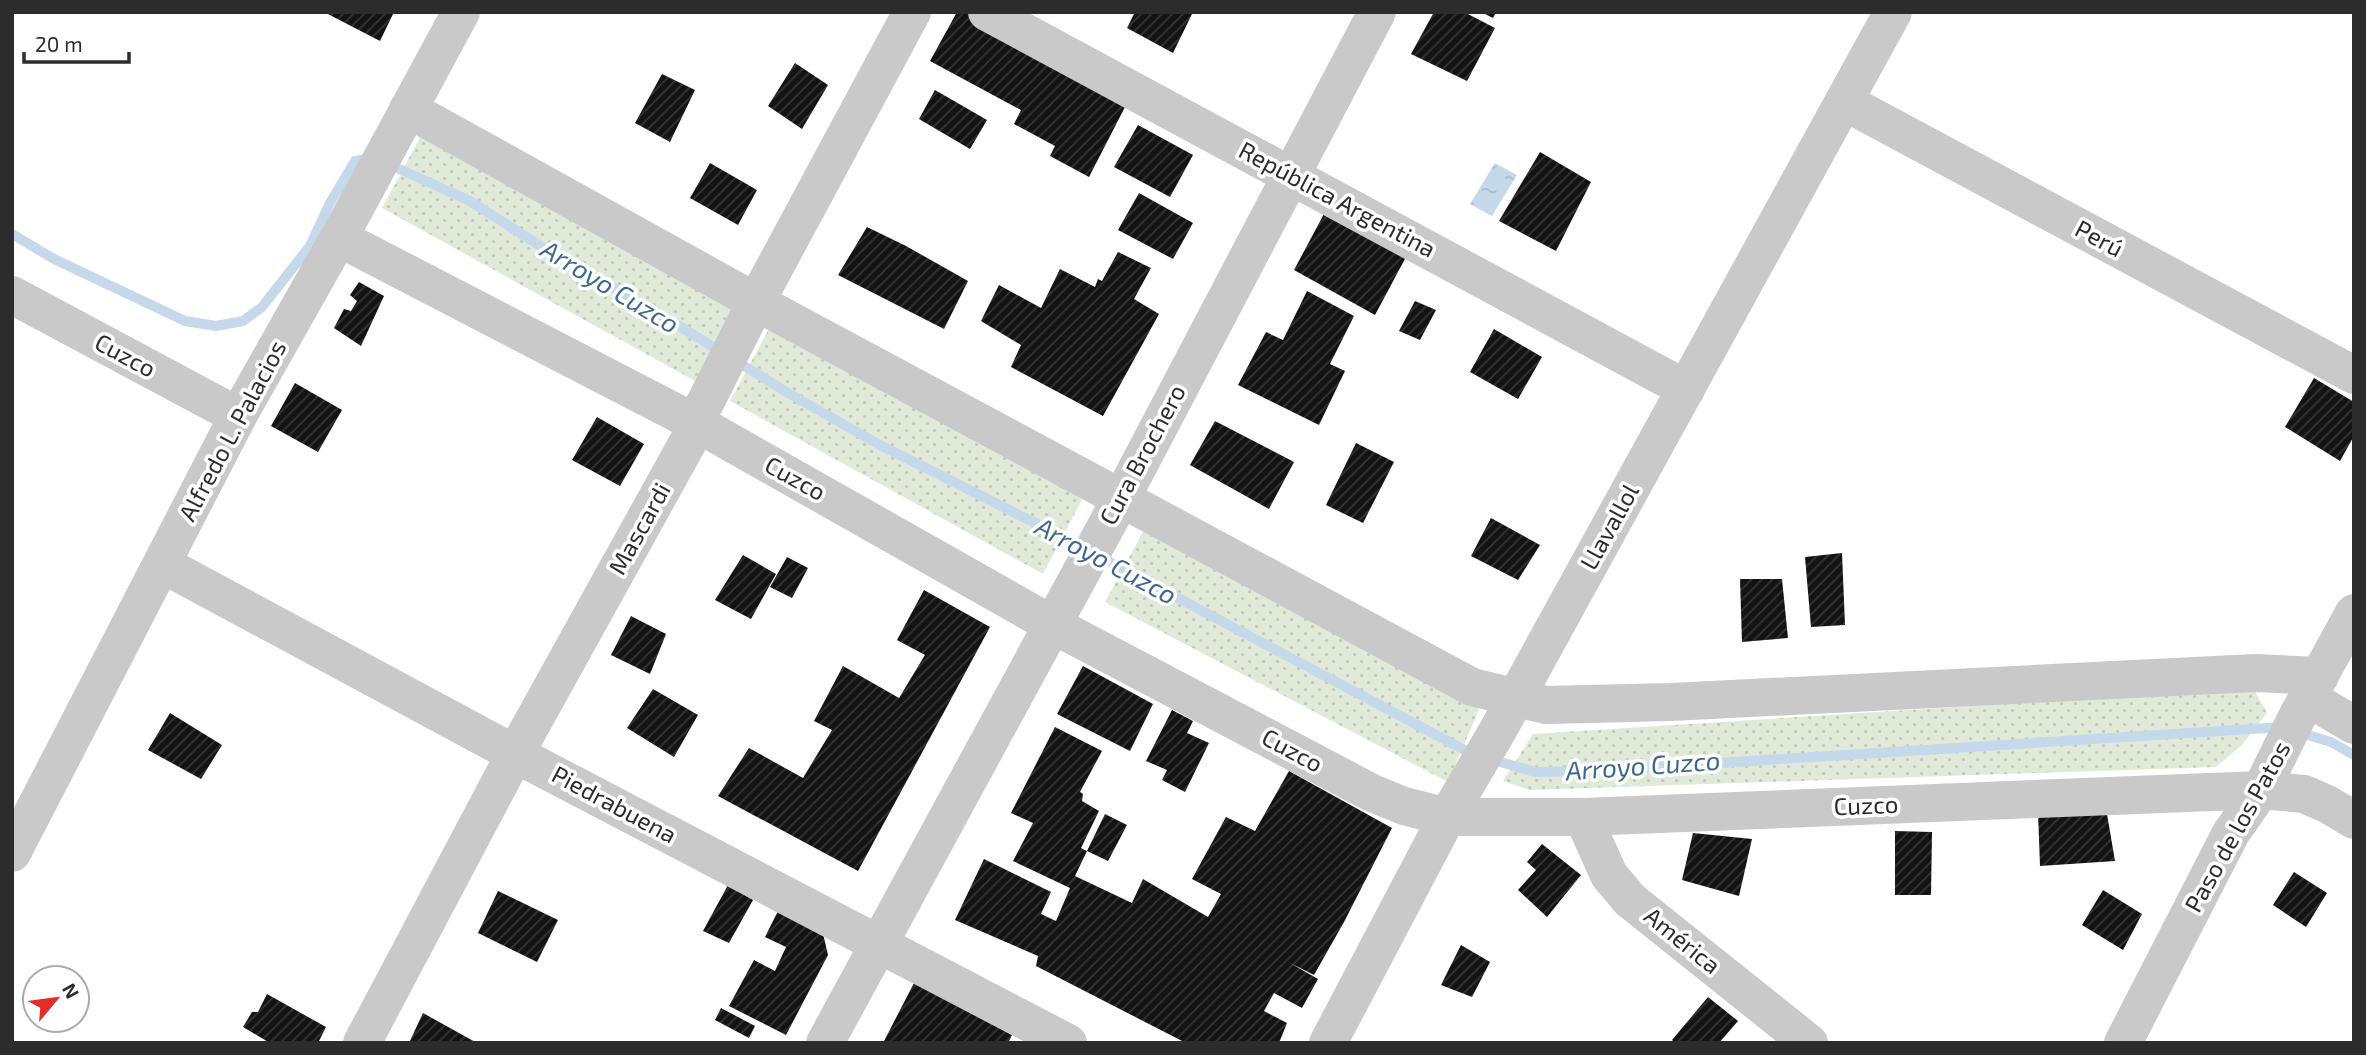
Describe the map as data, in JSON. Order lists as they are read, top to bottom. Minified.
{"streets":{"street":["República Argentina","Perú","Cuzco","Alfredo L. Palacios","Cura Brochero","Llavallol","Mascardi","Piedrabuena","Paso de los Patos","América"]},"crossings":[["República Argentina","Cura Brochero"],["República Argentina","Llavallol"],["Perú","Llavallol"],["Cuzco","Alfredo L. Palacios"],["Cuzco","Cura Brochero"],["Cuzco","Llavallol"],["Cuzco","Mascardi"],["Cuzco","Paso de los Patos"],["Cuzco","América"],["Alfredo L. Palacios","Piedrabuena"],["Cura Brochero","Piedrabuena"],["Mascardi","Piedrabuena"]],"water":["Arroyo Cuzco"],"scale_bar":"20 m","north":"top right"}
